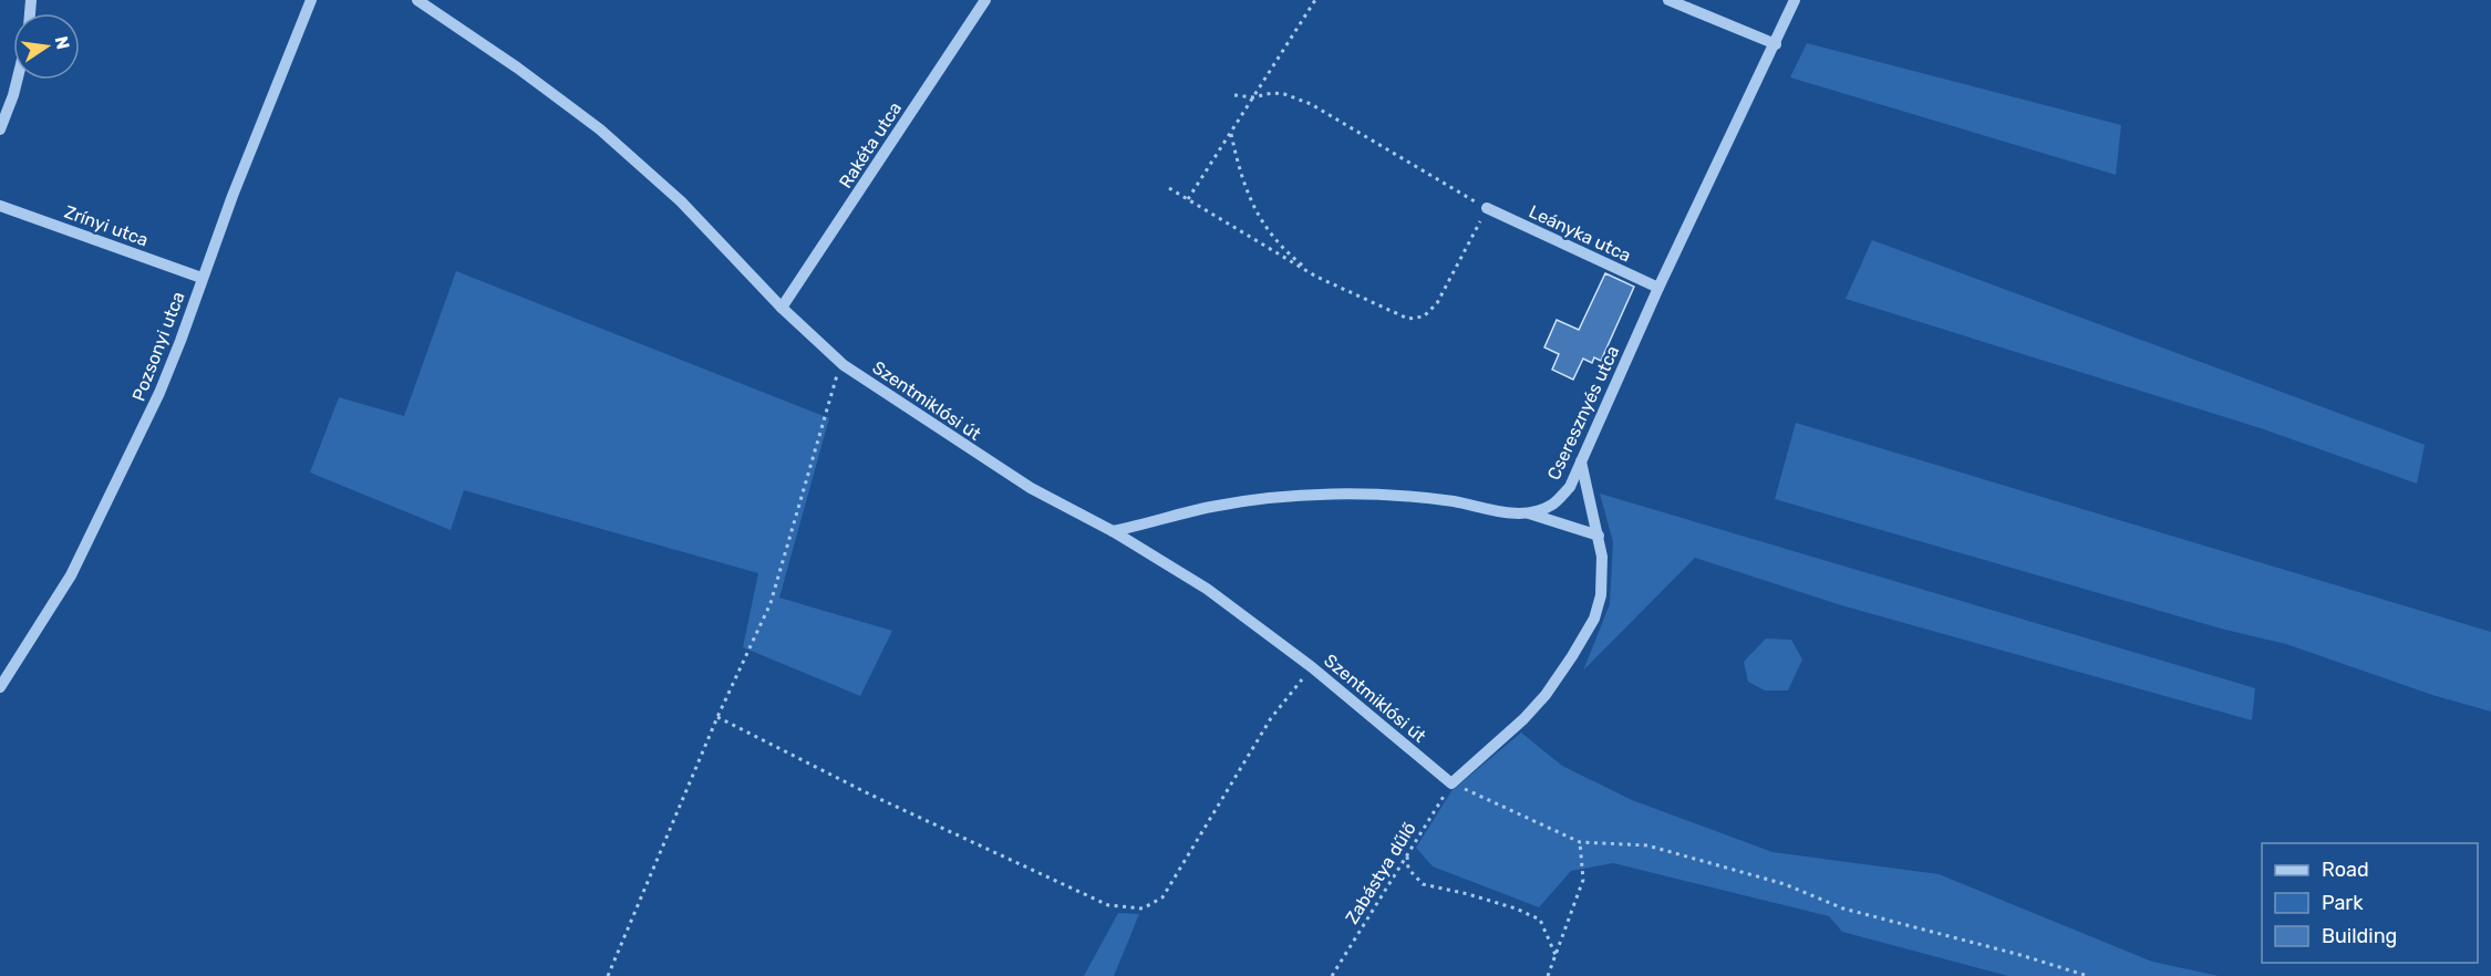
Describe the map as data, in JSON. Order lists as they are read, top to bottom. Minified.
{"streets":{"street":["Rakéta utca","Zrínyi utca","Leányka utca","Pozsonyi utca","Szentmiklósi út","Cseresznyés utca"],"path":["Zabástya dűlő"]},"crossings":[["Rakéta utca","Szentmiklósi út"],["Zrínyi utca","Pozsonyi utca"],["Leányka utca","Cseresznyés utca"],["Szentmiklósi út","Cseresznyés utca"],["Szentmiklósi út","Zabástya dűlő"]],"legend":["Road","Park","Building"],"north":"right"}
